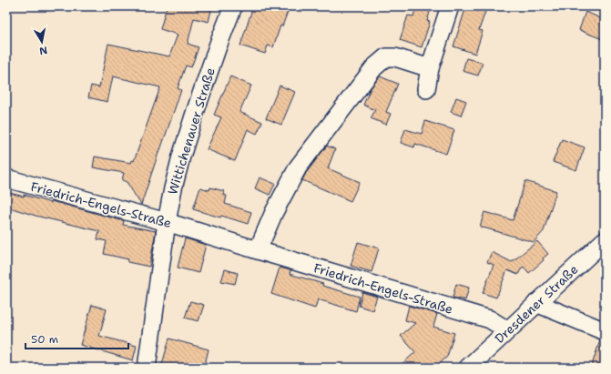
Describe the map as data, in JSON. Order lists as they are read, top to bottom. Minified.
{"streets":{"street":["Wittichenauer Straße","Friedrich-Engels-Straße","Dresdener Straße"]},"crossings":[["Wittichenauer Straße","Friedrich-Engels-Straße"],["Friedrich-Engels-Straße","Dresdener Straße"]],"scale_bar":"50 m","north":"bottom"}
